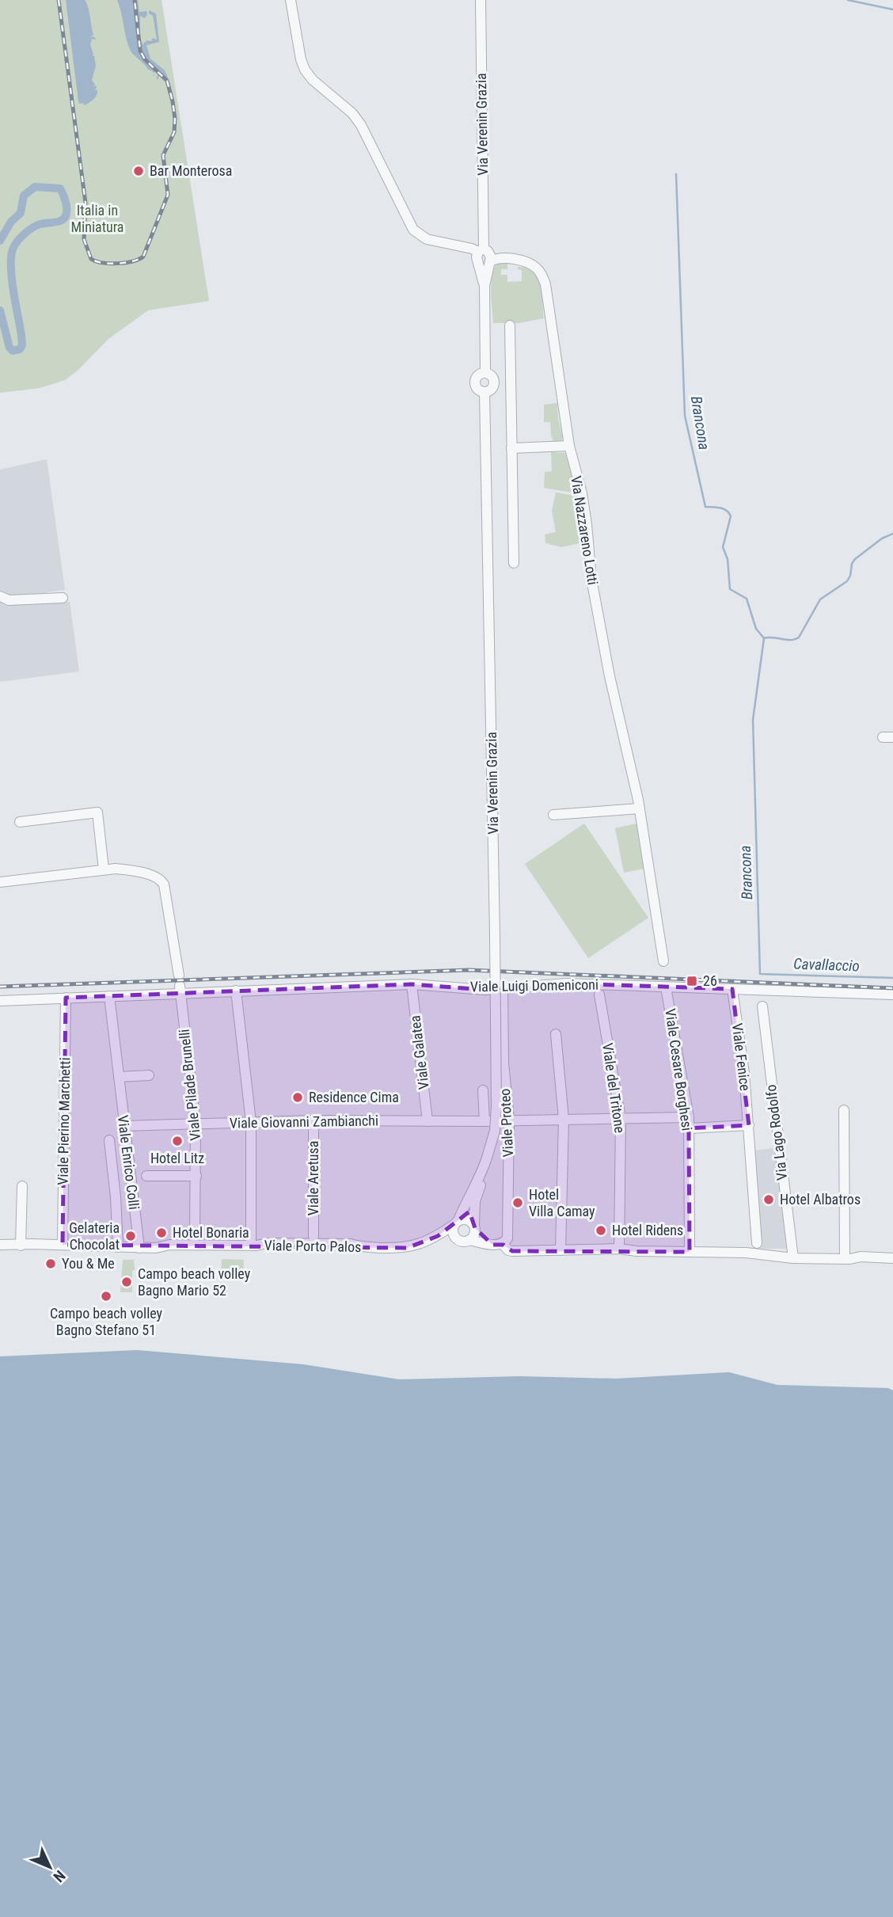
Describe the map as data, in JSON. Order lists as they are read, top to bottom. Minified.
{"streets":{"street":["Via Verenin Grazia","Via Nazzareno Lotti","Viale Luigi Domeniconi","Viale Galatea","Viale Fenice","Viale Cesare Borghesi","Viale Pilade Brunelli","Viale del Tritone","Viale Pierino Marchetti","Viale Giovanni Zambianchi","Viale Proteo","Via Lago Rodolfo","Viale Enrico Colli","Viale Aretusa","Viale Porto Palos"]},"crossings":[["Via Verenin Grazia","Via Nazzareno Lotti"],["Via Verenin Grazia","Viale Porto Palos"],["Viale Luigi Domeniconi","Viale Galatea"],["Viale Luigi Domeniconi","Viale Fenice"],["Viale Luigi Domeniconi","Viale Cesare Borghesi"],["Viale Luigi Domeniconi","Viale Pilade Brunelli"],["Viale Luigi Domeniconi","Viale Pierino Marchetti"],["Viale Luigi Domeniconi","Viale Proteo"],["Viale Luigi Domeniconi","Viale Enrico Colli"],["Viale Galatea","Viale Giovanni Zambianchi"],["Viale Cesare Borghesi","Viale Giovanni Zambianchi"],["Viale Pilade Brunelli","Viale Giovanni Zambianchi"],["Viale del Tritone","Viale Giovanni Zambianchi"],["Viale Pierino Marchetti","Viale Porto Palos"],["Viale Giovanni Zambianchi","Viale Proteo"],["Viale Giovanni Zambianchi","Viale Enrico Colli"],["Viale Giovanni Zambianchi","Viale Aretusa"],["Viale Enrico Colli","Viale Porto Palos"]],"water":["Brancona","Cavallaccio"],"parks":["Italia in Miniatura"],"places":{"other":["Bar Monterosa","Residence Cima","Hotel Litz","Hotel Albatros","Hotel Villa Camay","Hotel Ridens","Hotel Bonaria","Gelateria Chocolat","You & Me","Campo beach volley Bagno Mario 52","Campo beach volley Bagno Stefano 51"],"transit":["26"]},"north":"bottom right"}
